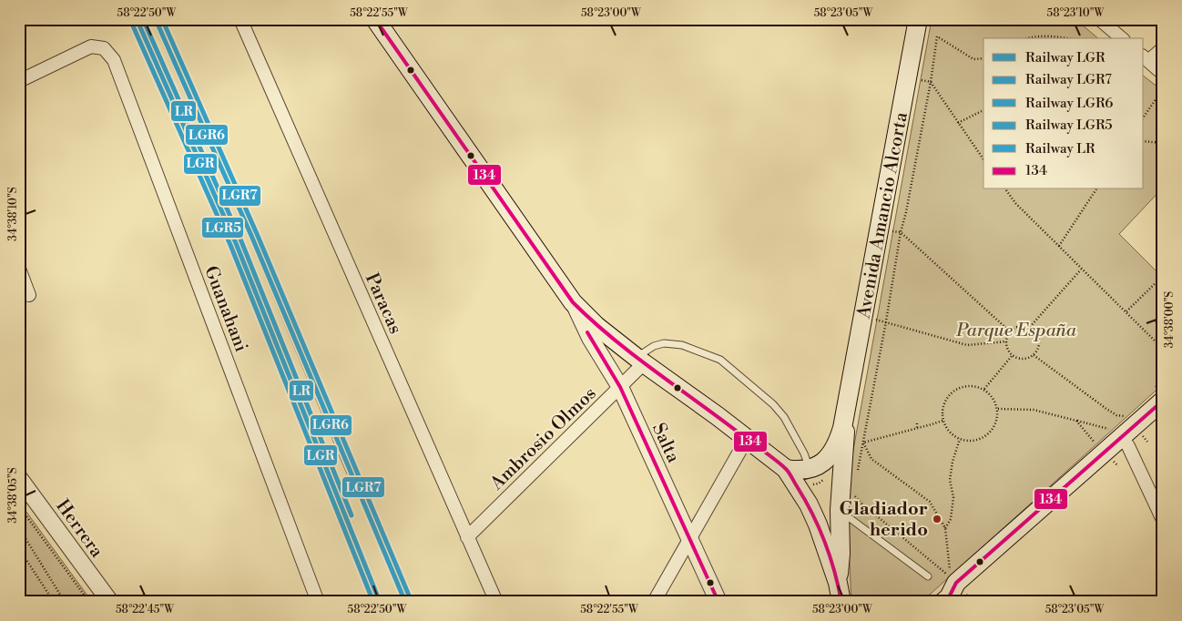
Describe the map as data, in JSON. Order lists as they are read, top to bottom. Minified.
{"streets":{"main road":["Avenida Amancio Alcorta"],"street":["Paracas","Guanahani","Ambrosio Olmos","Salta","Herrera"]},"crossings":[["Paracas","Ambrosio Olmos"],["Ambrosio Olmos","Salta"]],"parks":["Parque España"],"places":["Gladiador herido"],"lines":["rail line LGR","rail line LGR7","rail line LR","transit line 134","rail line LGR6","rail line LGR5"],"legend":["Railway LGR","Railway LGR7","Railway LGR6","Railway LGR5","Railway LR","134"],"coordinates":["58°22'50\"W","58°22'55\"W","58°23'00\"W","58°23'05\"W","58°23'10\"W","34°38'10\"S","34°38'00\"S","34°38'05\"S","58°22'45\"W"]}
